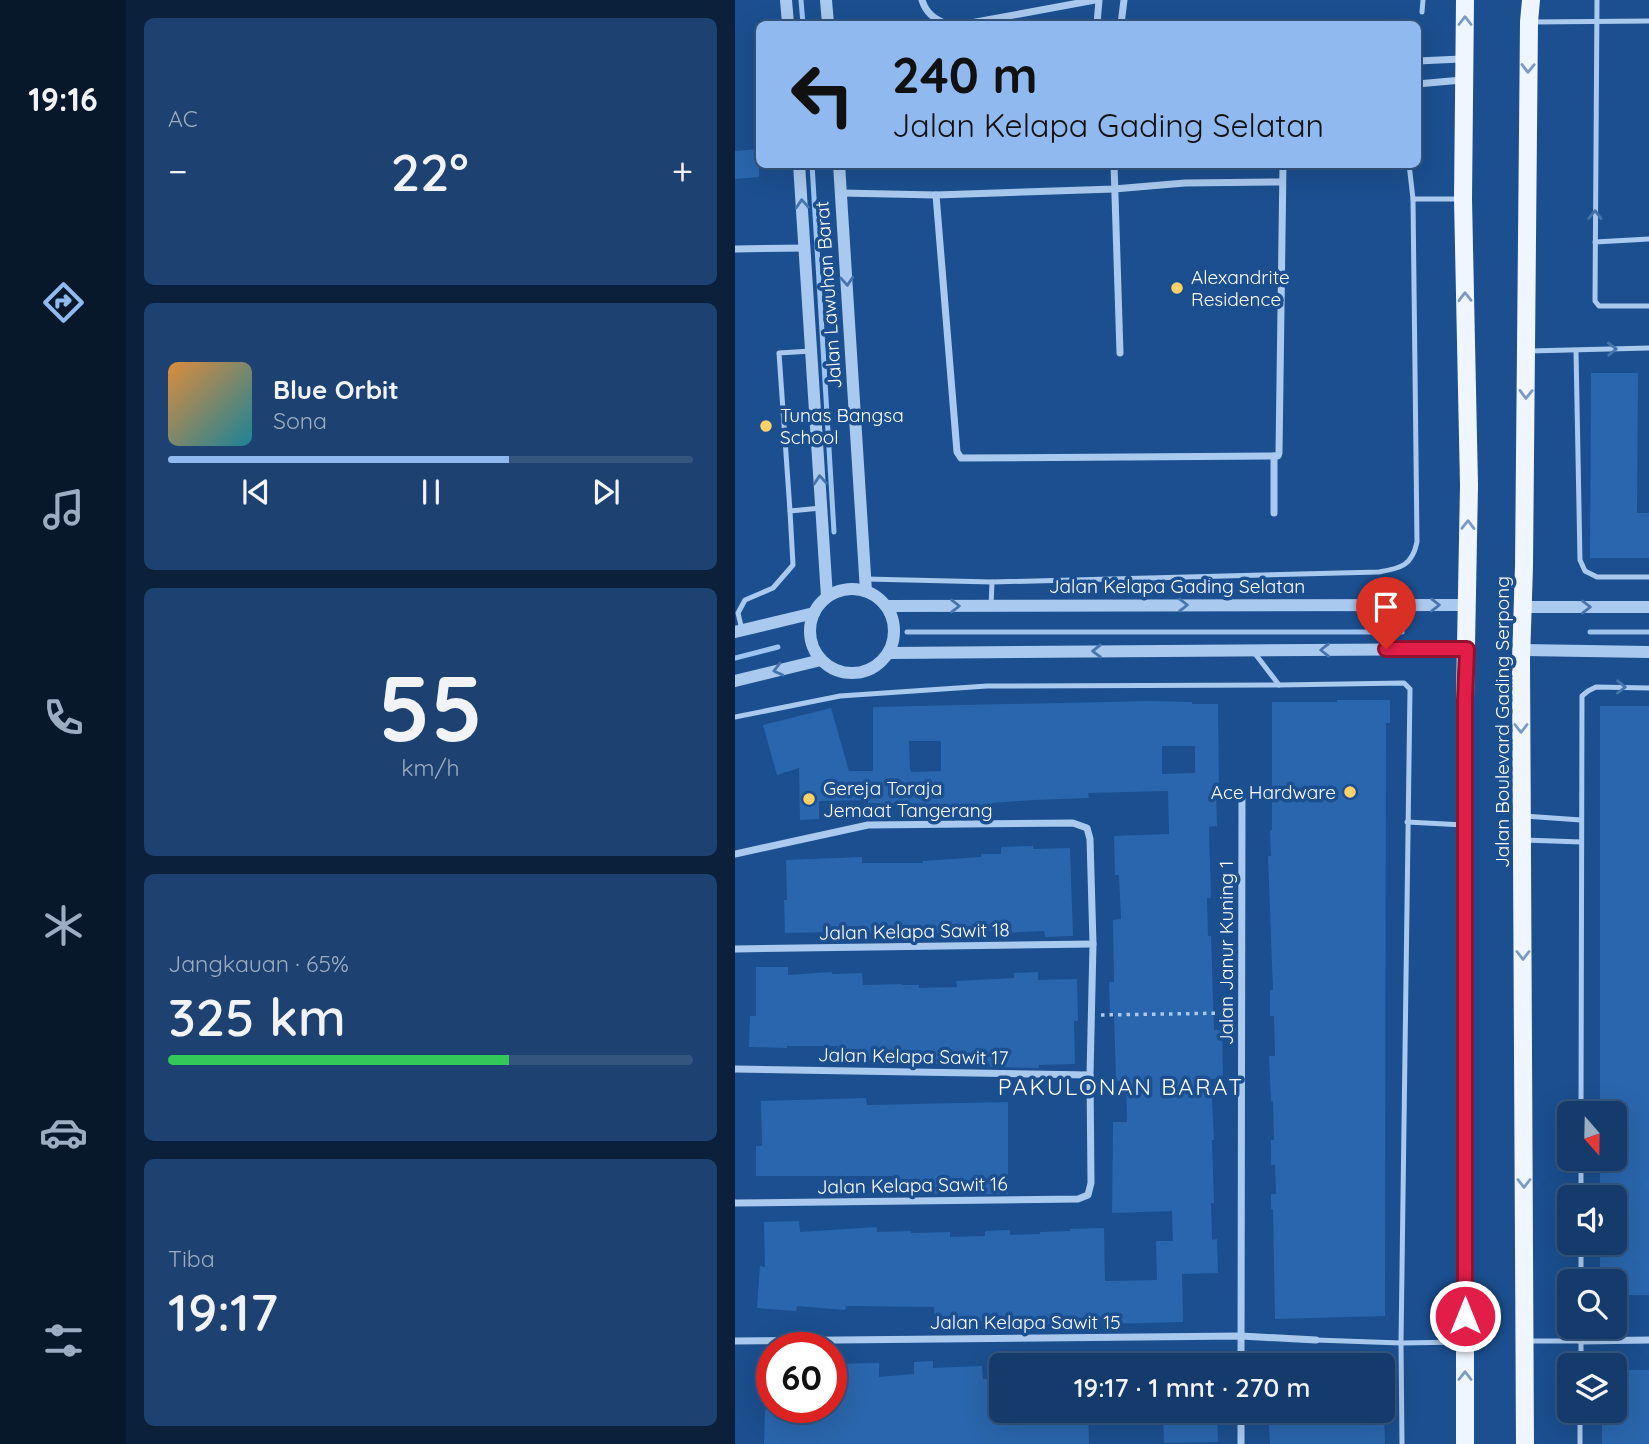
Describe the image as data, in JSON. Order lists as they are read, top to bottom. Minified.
{"streets":{"main road":["Jalan Boulevard Gading Serpong"],"street":["Jalan Lawuhan Barat","Jalan Kelapa Gading Selatan","Jalan Kelapa Sawit 18","Jalan Janur Kuning 1","Jalan Kelapa Sawit 17","Jalan Kelapa Sawit 16","Jalan Kelapa Sawit 15"]},"crossings":[["Jalan Lawuhan Barat","Jalan Kelapa Gading Selatan"],["Jalan Kelapa Gading Selatan","Jalan Boulevard Gading Serpong"],["Jalan Janur Kuning 1","Jalan Kelapa Sawit 15"],["Jalan Kelapa Sawit 17","Jalan Kelapa Sawit 16"]],"districts":["PAKULONAN BARAT"],"places":["Alexandrite Residence","Tunas Bangsa School","Ace Hardware","Gereja Toraja Jemaat Tangerang"],"north":"bottom","page":{"tabs":"19:16","tile":["AC",["55","km/h"],["Jangkauan · 65%","325 km"],["Tiba","19:17"]],"turn":["240 m","Jalan Kelapa Gading Selatan"],"heat":["−","22°","+"],"song":["Blue Orbit","Sona"],"limit":"60","trip":"19:17 · 1 mnt · 270 m"}}
